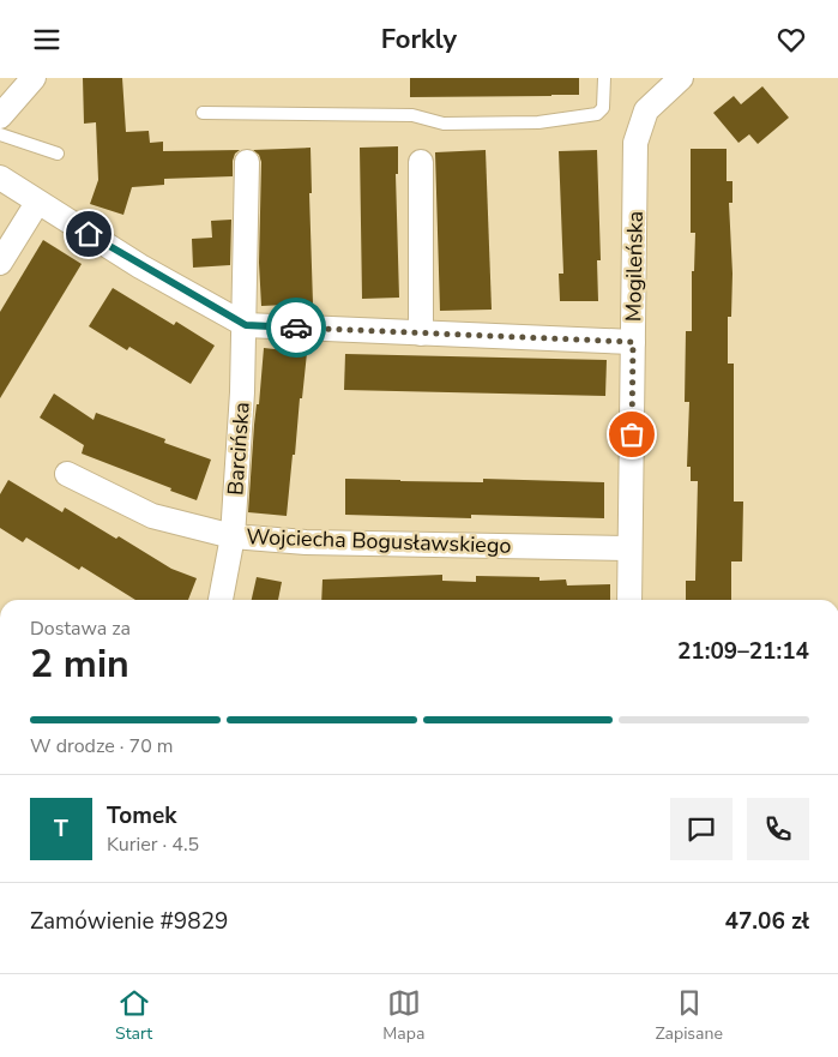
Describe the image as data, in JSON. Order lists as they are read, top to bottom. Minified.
{"streets":{"street":["Mogileńska","Barcińska","Wojciecha Bogusławskiego"]},"crossings":[["Mogileńska","Wojciecha Bogusławskiego"],["Barcińska","Wojciecha Bogusławskiego"]],"page":{"header":"Forkly","heading":["2 min","Dostawa za","21:09–21:14"],"panel":["Tomek","Kurier · 4.5","Zamówienie #9829","47.06 zł"],"bar":"W drodze · 70 m","round":"T","tabs":["Start","Mapa","Zapisane"]}}
